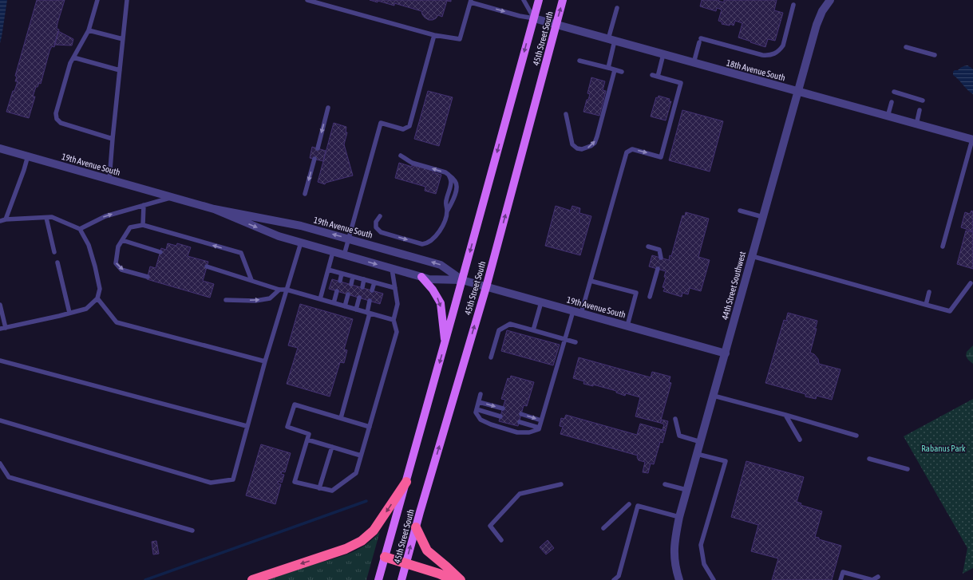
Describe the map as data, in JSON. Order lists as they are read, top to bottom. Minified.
{"streets":{"main road":["45th Street South"],"street":["18th Avenue South","19th Avenue South","44th Street Southwest"]},"crossings":[["45th Street South","18th Avenue South"],["45th Street South","19th Avenue South"],["18th Avenue South","44th Street Southwest"],["19th Avenue South","44th Street Southwest"]],"parks":["Rabanus Park"]}
